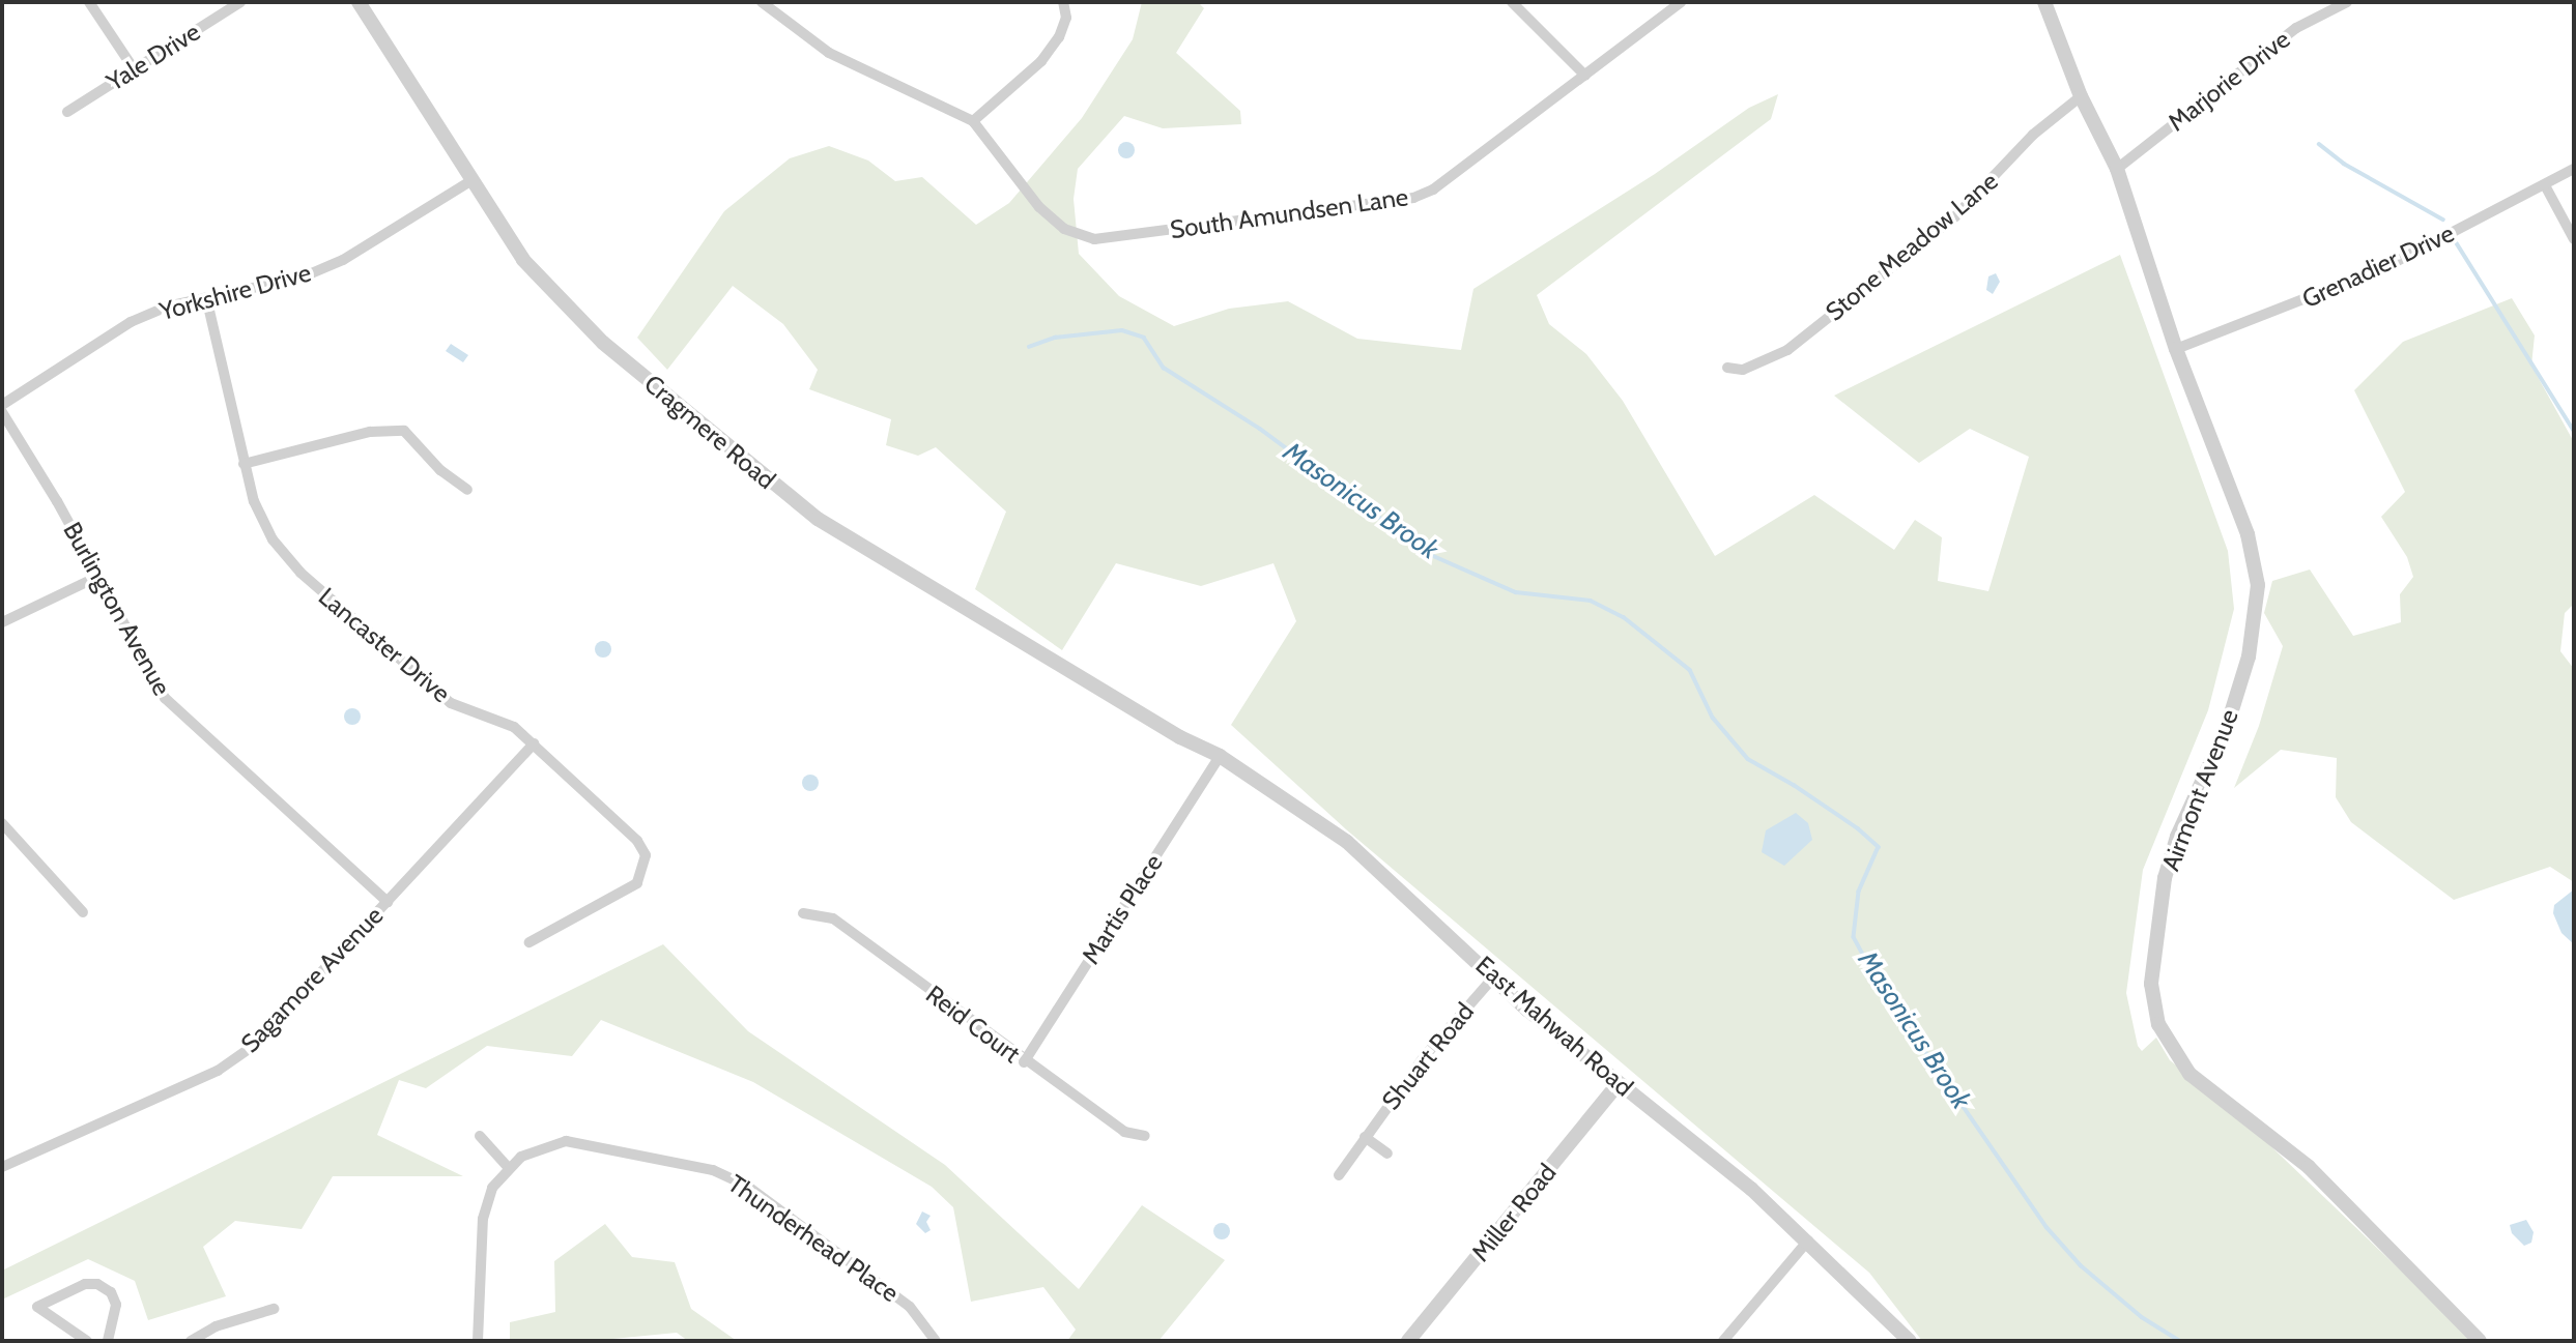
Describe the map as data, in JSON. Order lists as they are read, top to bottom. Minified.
{"streets":{"street":["Yale Drive","Marjorie Drive","South Amundsen Lane","Stone Meadow Lane","Grenadier Drive","Yorkshire Drive","Cragmere Road","Burlington Avenue","Lancaster Drive","Airmont Avenue","Martis Place","Sagamore Avenue","Reid Court","East Mahwah Road","Shuart Road","Miller Road","Thunderhead Place"]},"crossings":[["Marjorie Drive","Airmont Avenue"],["Stone Meadow Lane","Airmont Avenue"],["Grenadier Drive","Airmont Avenue"],["Yorkshire Drive","Cragmere Road"],["Yorkshire Drive","Lancaster Drive"],["Cragmere Road","East Mahwah Road"],["Burlington Avenue","Sagamore Avenue"],["Lancaster Drive","Sagamore Avenue"],["Martis Place","Reid Court"],["Martis Place","East Mahwah Road"],["East Mahwah Road","Shuart Road"],["East Mahwah Road","Miller Road"]],"water":["Masonicus Brook"]}
